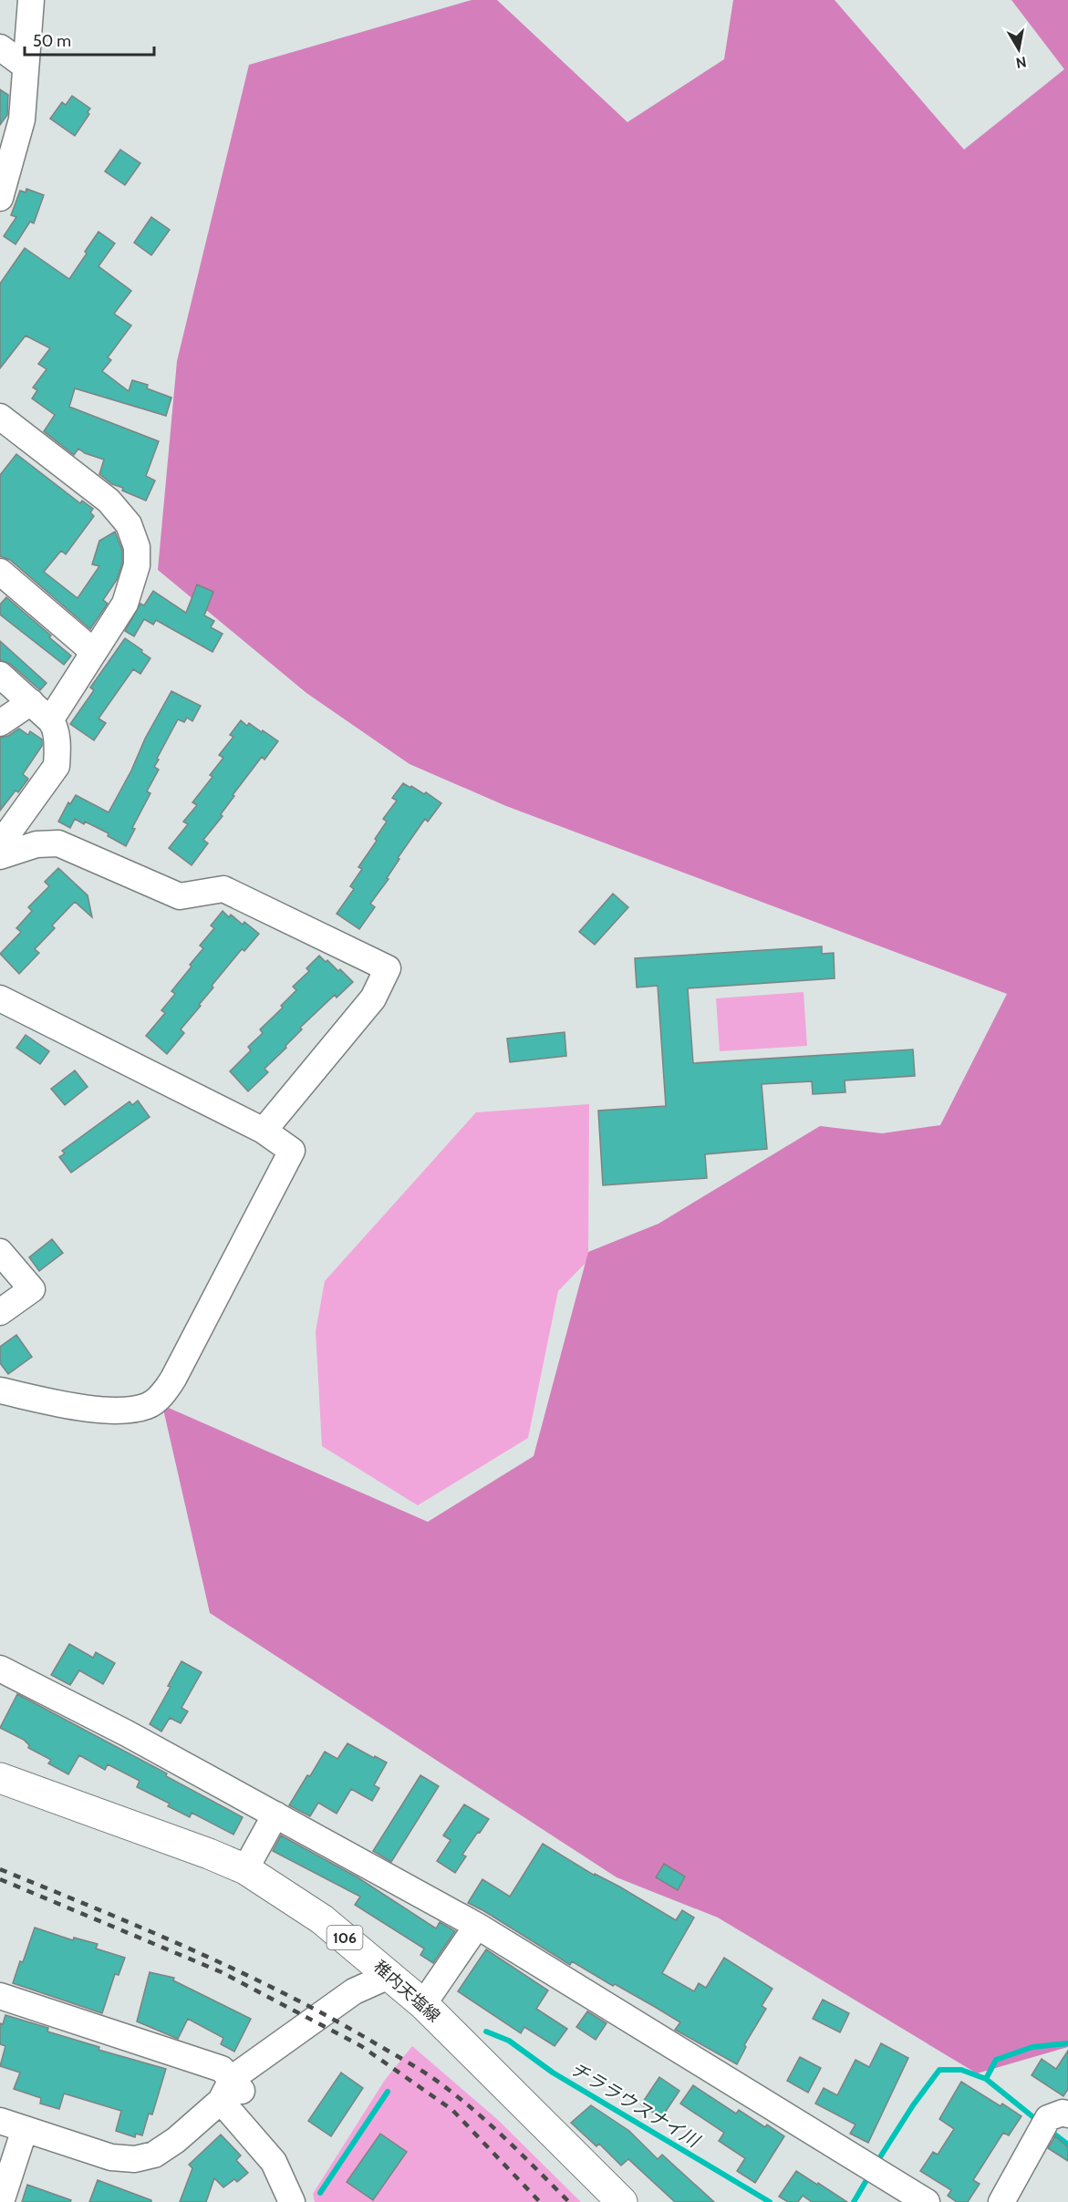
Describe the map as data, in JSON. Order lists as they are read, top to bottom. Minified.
{"streets":{"main road":["106","稚内天塩線"]},"water":["チララウスナイ川"],"scale_bar":"50 m","north":"bottom"}
